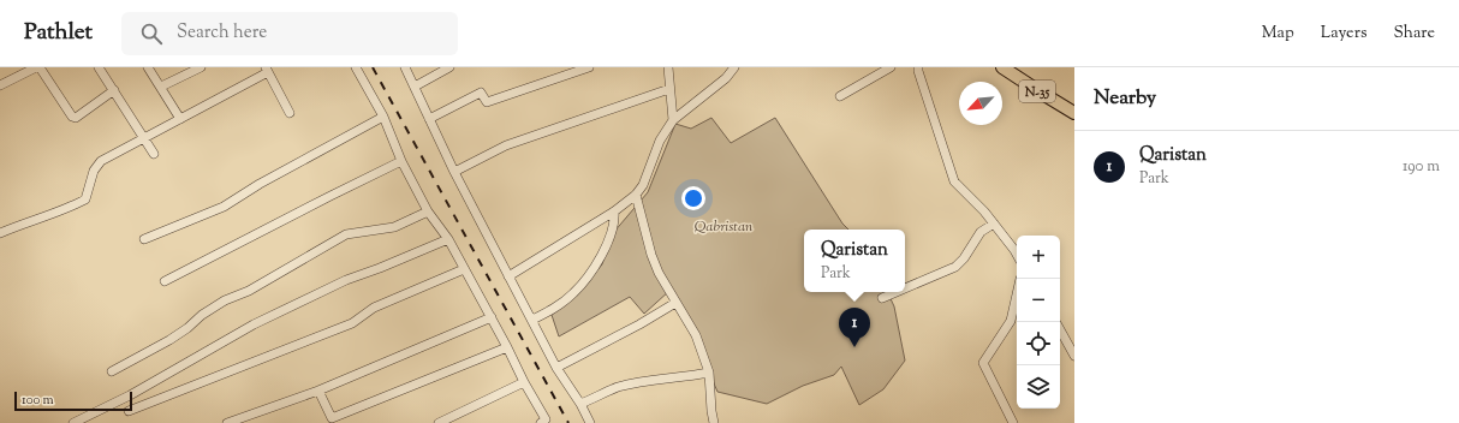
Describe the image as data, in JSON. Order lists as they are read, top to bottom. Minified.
{"streets":{"highway":["N-35"]},"parks":["Qabristan"],"scale_bar":"100 m","north":"bottom left","page":{"header":"Pathlet","search":"Search here","nav":["Map","Layers","Share"],"heading":"Nearby","list":[{"mark":"1","name":"Qaristan","note":"Park","value":"190 m"}],"popup":["Qaristan","Park"],"map_buttons":["+","−"],"pins":"1","scale":"100 m"}}
